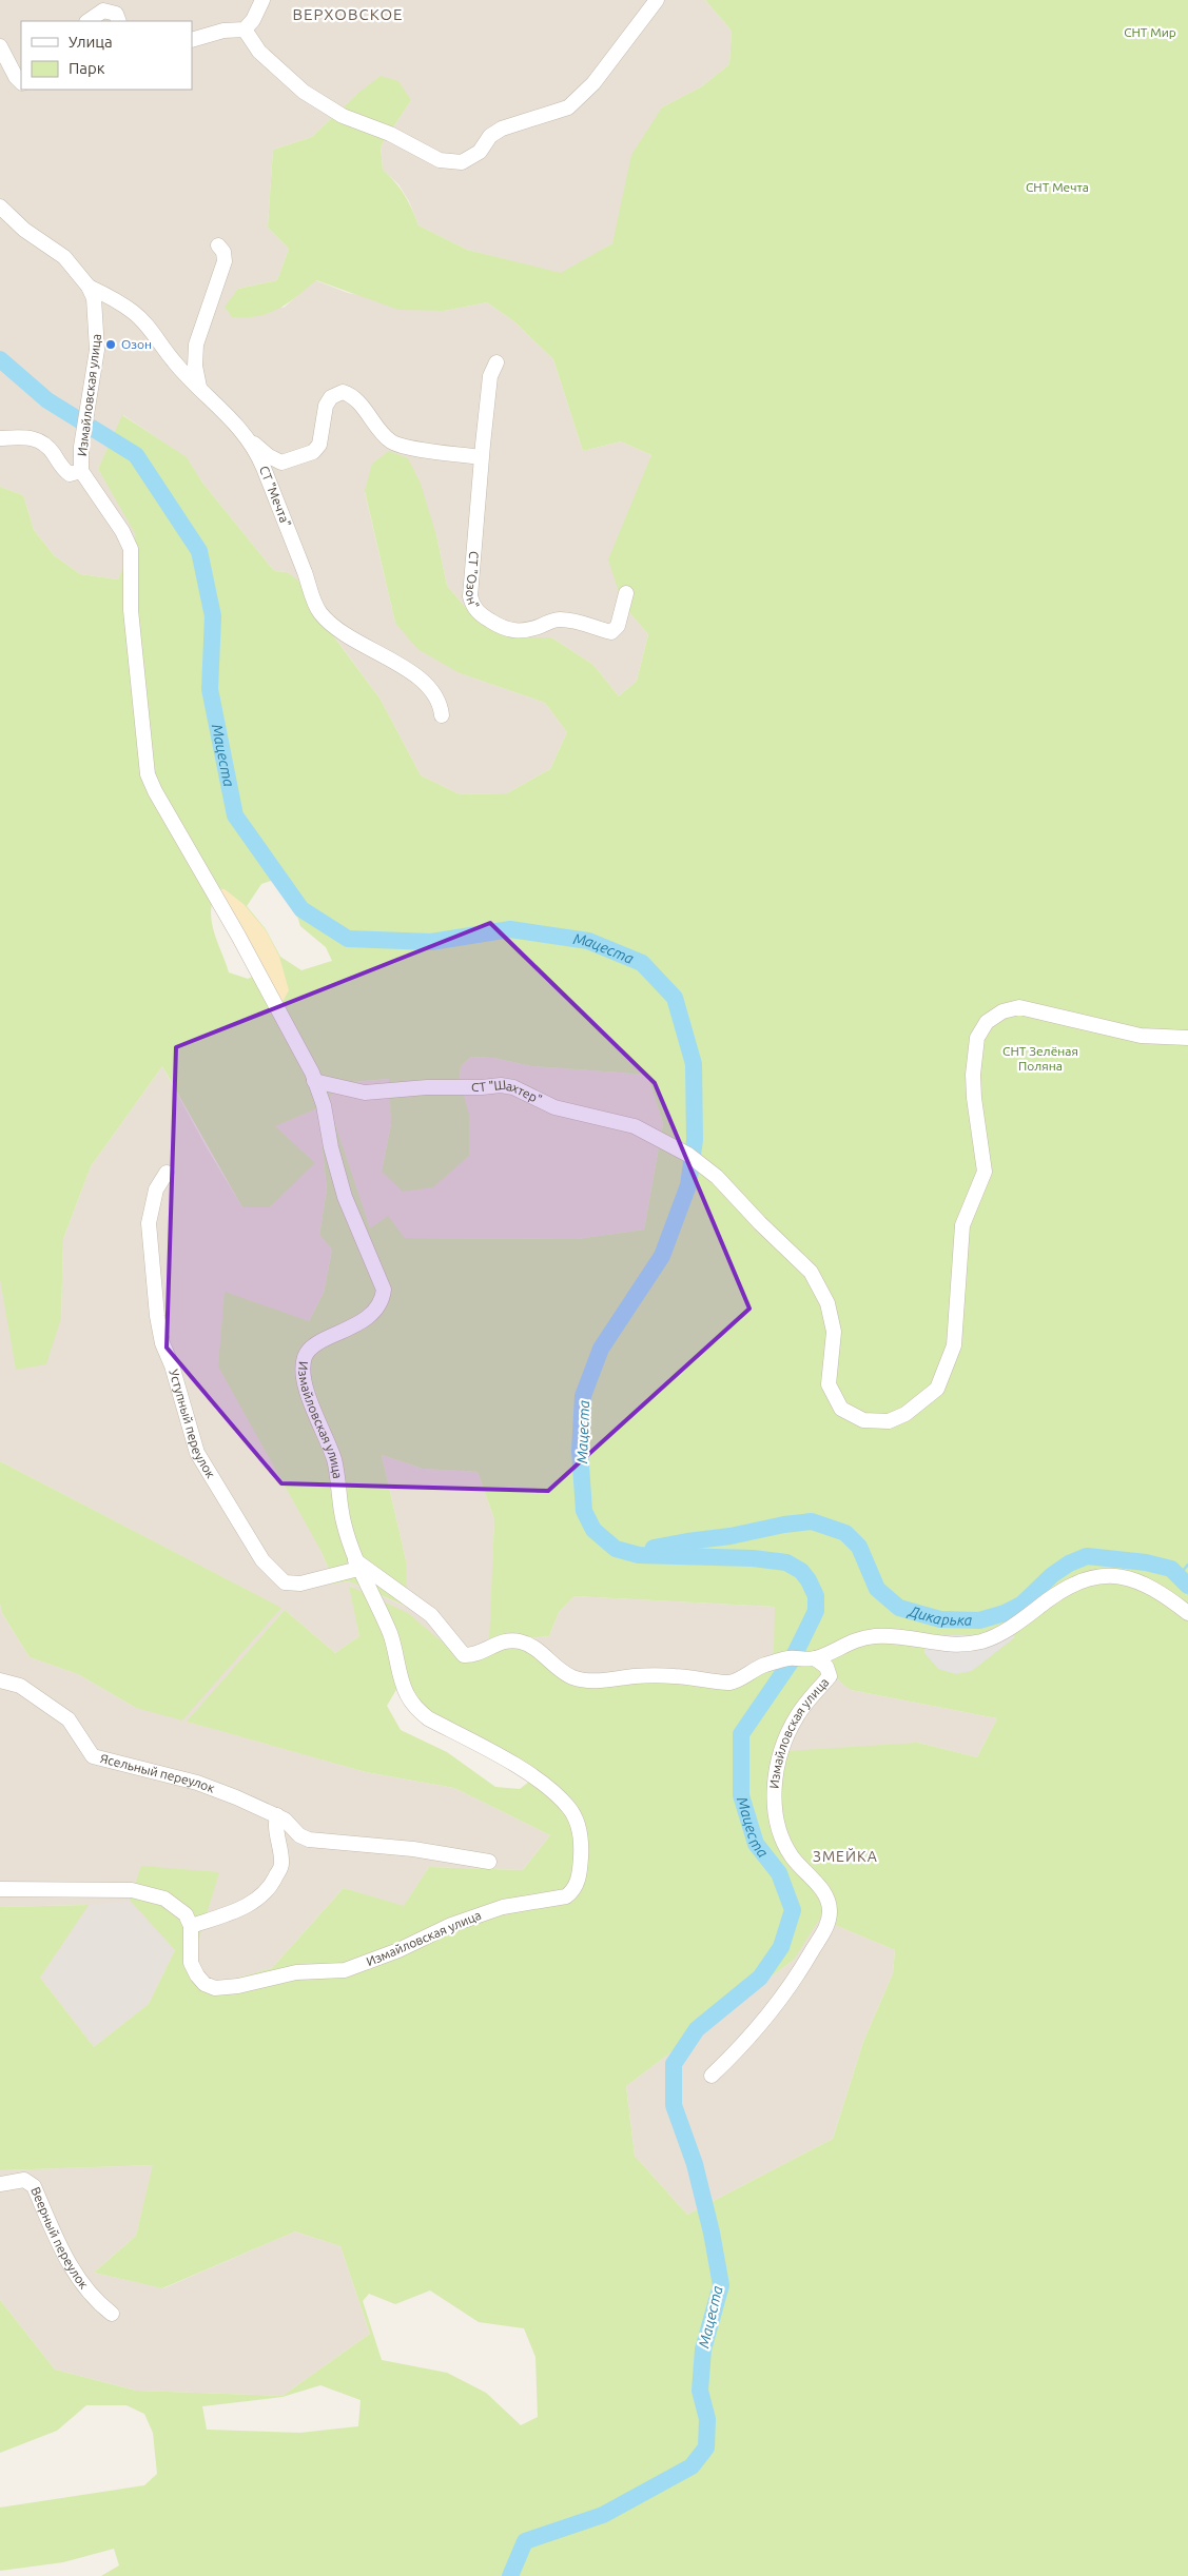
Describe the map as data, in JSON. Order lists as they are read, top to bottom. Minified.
{"streets":{"street":["Измайловская улица","СТ \"Мечта\"","СТ \"Озон\"","СТ \"Шахтер\"","Уступный переулок","Ясельный переулок","Веерный переулок"]},"crossings":[["Измайловская улица","СТ \"Мечта\""],["Измайловская улица","СТ \"Шахтер\""],["Измайловская улица","Уступный переулок"]],"districts":["ВЕРХОВСКОЕ","ЗМЕЙКА"],"water":["Мацеста","Дикарька"],"parks":["СНТ Мир","СНТ Мечта","СНТ Зелёная Поляна"],"places":["Озон"],"legend":["Улица","Парк"]}
